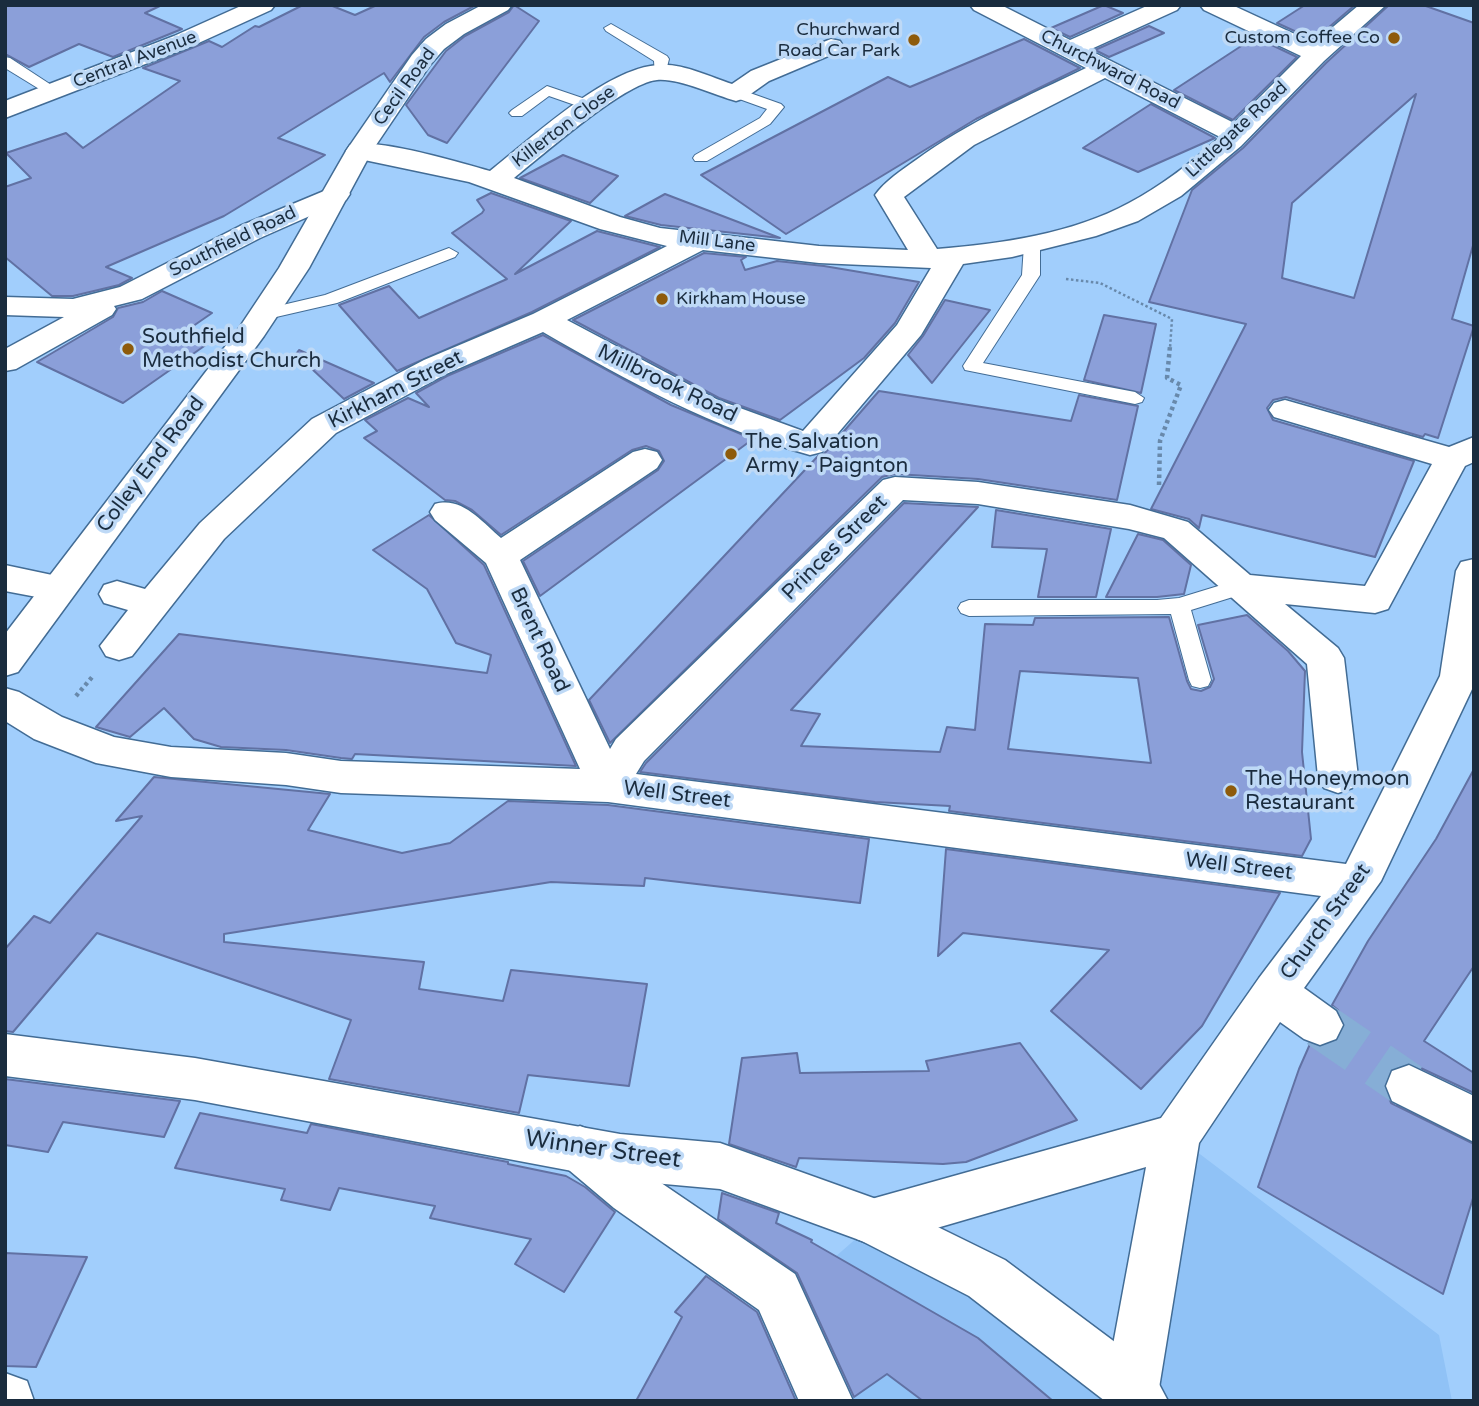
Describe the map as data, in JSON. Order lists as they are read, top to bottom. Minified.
{"streets":{"street":["Central Avenue","Churchward Road","Cecil Road","Killerton Close","Littlegate Road","Southfield Road","Mill Lane","Millbrook Road","Kirkham Street","Colley End Road","Princes Street","Brent Road","Well Street","Church Street","Winner Street"]},"crossings":[["Churchward Road","Littlegate Road"],["Cecil Road","Southfield Road"],["Cecil Road","Mill Lane"],["Cecil Road","Colley End Road"],["Killerton Close","Mill Lane"],["Littlegate Road","Mill Lane"],["Southfield Road","Colley End Road"],["Mill Lane","Millbrook Road"],["Mill Lane","Kirkham Street"],["Millbrook Road","Kirkham Street"],["Princes Street","Brent Road"],["Princes Street","Well Street"],["Brent Road","Well Street"],["Well Street","Church Street"],["Church Street","Winner Street"]],"places":["Custom Coffee Co","Churchward Road Car Park","Kirkham House","Southfield Methodist Church","The Salvation Army - Paignton","The Honeymoon Restaurant"]}
